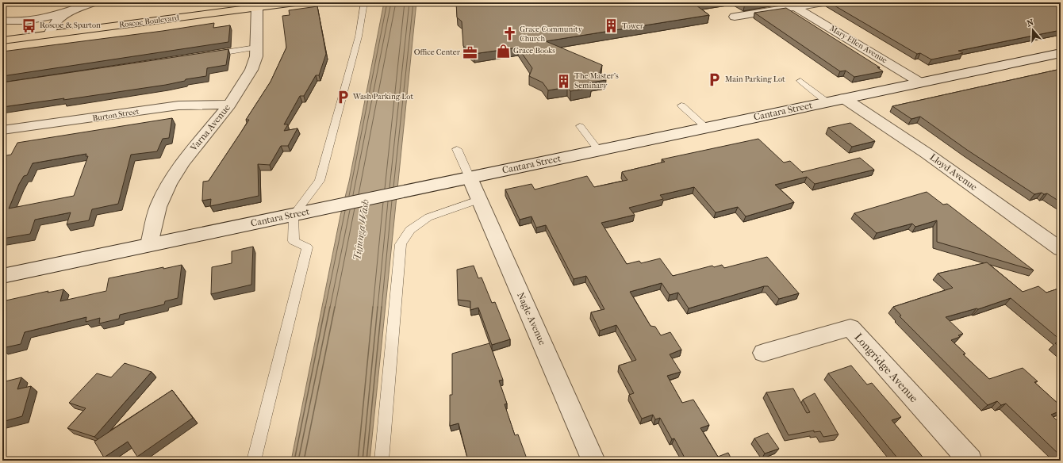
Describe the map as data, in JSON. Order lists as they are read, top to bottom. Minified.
{"streets":{"main road":["Roscoe Boulevard"],"street":["Mary Ellen Avenue","Cantara Street","Burton Street","Varna Avenue","Lloyd Avenue","Nagle Avenue","Longridge Avenue"]},"crossings":[["Roscoe Boulevard","Varna Avenue"],["Mary Ellen Avenue","Cantara Street"],["Cantara Street","Varna Avenue"],["Cantara Street","Lloyd Avenue"],["Cantara Street","Nagle Avenue"],["Burton Street","Varna Avenue"]],"water":["Tujunga Wash"],"places":{"bus stop":["Roscoe & Sparton"],"building":["Tower","The Master's Seminary"],"church":["Grace Community Church"],"shop":["Grace Books"],"office":["Office Center"],"parking":["Main Parking Lot","Wash Parking Lot"]},"north":"top"}
